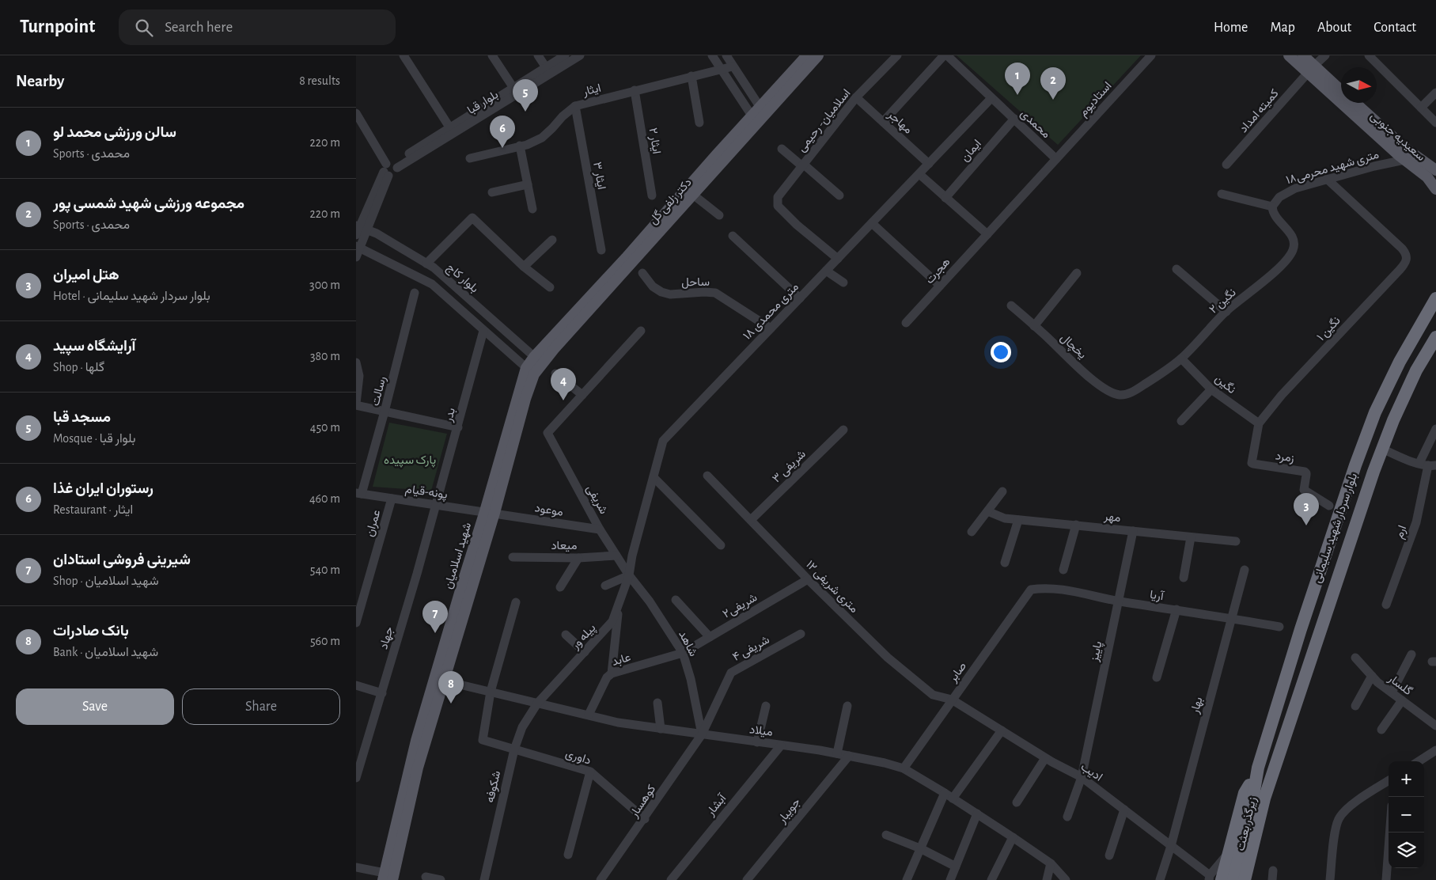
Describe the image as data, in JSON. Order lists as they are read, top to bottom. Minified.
{"streets":{"highway":["بلوار سردار شهید سلیمانی","زیرگذر بعثت"],"main road":["سعیدیه جنوبی","دکتر زلفی گل","شهید اسلامیان"],"street":["ایثار","استادیوم","بلوار قبا","کمیته امداد","اسلامیان- رحیمی","مهاجر","محمدی","ایثار ۲","ایمان","۱۸متری شهید محرمی","ایثار ۳","هجرت","بلوار کاج","ساحل","نگین ۲","۱۸ متری محمدی","نگین ۱","یخچال","نگین","رسالت","بدر","زمرد","شریفی ۳","پونه-قیام","شریفی","موعود","مهر","عمران","ارم","میعاد","۱۲ متری شریفی","آریا","شریفی۲","پیله ور","جهاد","شاهد","شریفی ۴","پاییز","عابد","صابر","گلسار","بهار","میلاد","داوری","ادیب","شکوفه","کوهسار","آبشار","جویبار"]},"crossings":[["ایثار","ایثار ۲"],["ایثار","ایثار ۳"],["استادیوم","محمدی"],["استادیوم","هجرت"],["کمیته امداد","سعیدیه جنوبی"],["اسلامیان- رحیمی","مهاجر"],["اسلامیان- رحیمی","۱۸ متری محمدی"],["مهاجر","۱۸ متری محمدی"],["محمدی","ایمان"],["محمدی","هجرت"],["محمدی","۱۸ متری محمدی"],["سعیدیه جنوبی","۱۸متری شهید محرمی"],["۱۸متری شهید محرمی","نگین ۲"],["۱۸متری شهید محرمی","نگین ۱"],["دکتر زلفی گل","بلوار کاج"],["دکتر زلفی گل","شهید اسلامیان"],["بلوار کاج","شهید اسلامیان"],["ساحل","۱۸ متری محمدی"],["نگین ۲","یخچال"],["نگین ۲","نگین"],["۱۸ متری محمدی","شریفی"],["۱۸ متری محمدی","پیله ور"],["۱۸ متری محمدی","شاهد"],["نگین ۱","نگین"],["نگین ۱","زمرد"],["نگین","زمرد"],["رسالت","پونه-قیام"],["بدر","پونه-قیام"],["بدر","جهاد"],["شریفی ۳","۱۲ متری شریفی"],["پونه-قیام","موعود"],["پونه-قیام","عمران"],["پونه-قیام","شهید اسلامیان"],["پونه-قیام","جهاد"],["شریفی","موعود"],["شریفی","میعاد"],["شریفی","پیله ور"],["شریفی","شاهد"],["موعود","شهید اسلامیان"],["مهر","پاییز"],["بلوار سردار شهید سلیمانی","زیرگذر بعثت"],["شهید اسلامیان","میلاد"],["۱۲ متری شریفی","شریفی۲"],["۱۲ متری شریفی","صابر"],["۱۲ متری شریفی","ادیب"],["آریا","پاییز"],["آریا","صابر"],["آریا","بهار"],["شریفی۲","شاهد"],["شریفی۲","عابد"],["پیله ور","شاهد"],["پیله ور","میلاد"],["پیله ور","شکوفه"],["شاهد","شریفی ۴"],["شاهد","عابد"],["شاهد","میلاد"],["شاهد","کوهسار"],["شریفی ۴","میلاد"],["شریفی ۴","کوهسار"],["پاییز","ادیب"],["عابد","میلاد"],["صابر","میلاد"],["صابر","ادیب"],["بهار","ادیب"],["میلاد","داوری"],["میلاد","شکوفه"],["میلاد","کوهسار"],["میلاد","آبشار"],["میلاد","جویبار"],["داوری","شکوفه"],["داوری","کوهسار"]],"parks":["پارک سپیده"],"north":"right","page":{"header":"Turnpoint","search":"Search here","nav":["Home","Map","About","Contact"],"heading":["Nearby","8 results"],"pins":["1","2","5","6","4","3","7","8"],"list":[{"mark":"1","name":"سالن ورزشی محمد لو","note":"Sports · محمدی","value":"220 m"},{"mark":"2","name":"مجموعه ورزشی شهید شمسی پور","note":"Sports · محمدی","value":"220 m"},{"mark":"3","name":"هتل امیران","note":"Hotel · بلوار سردار شهید سلیمانی","value":"300 m"},{"mark":"4","name":"آرایشگاه سپید","note":"Shop · گلها","value":"380 m"},{"mark":"5","name":"مسجد قبا","note":"Mosque · بلوار قبا","value":"450 m"},{"mark":"6","name":"رستوران ایران غذا","note":"Restaurant · ایثار","value":"460 m"},{"mark":"7","name":"شیرینی فروشی استادان","note":"Shop · شهید اسلامیان","value":"540 m"},{"mark":"8","name":"بانک صادرات","note":"Bank · شهید اسلامیان","value":"560 m"}],"buttons":["Save","Share"],"map_buttons":["+","−"]}}
